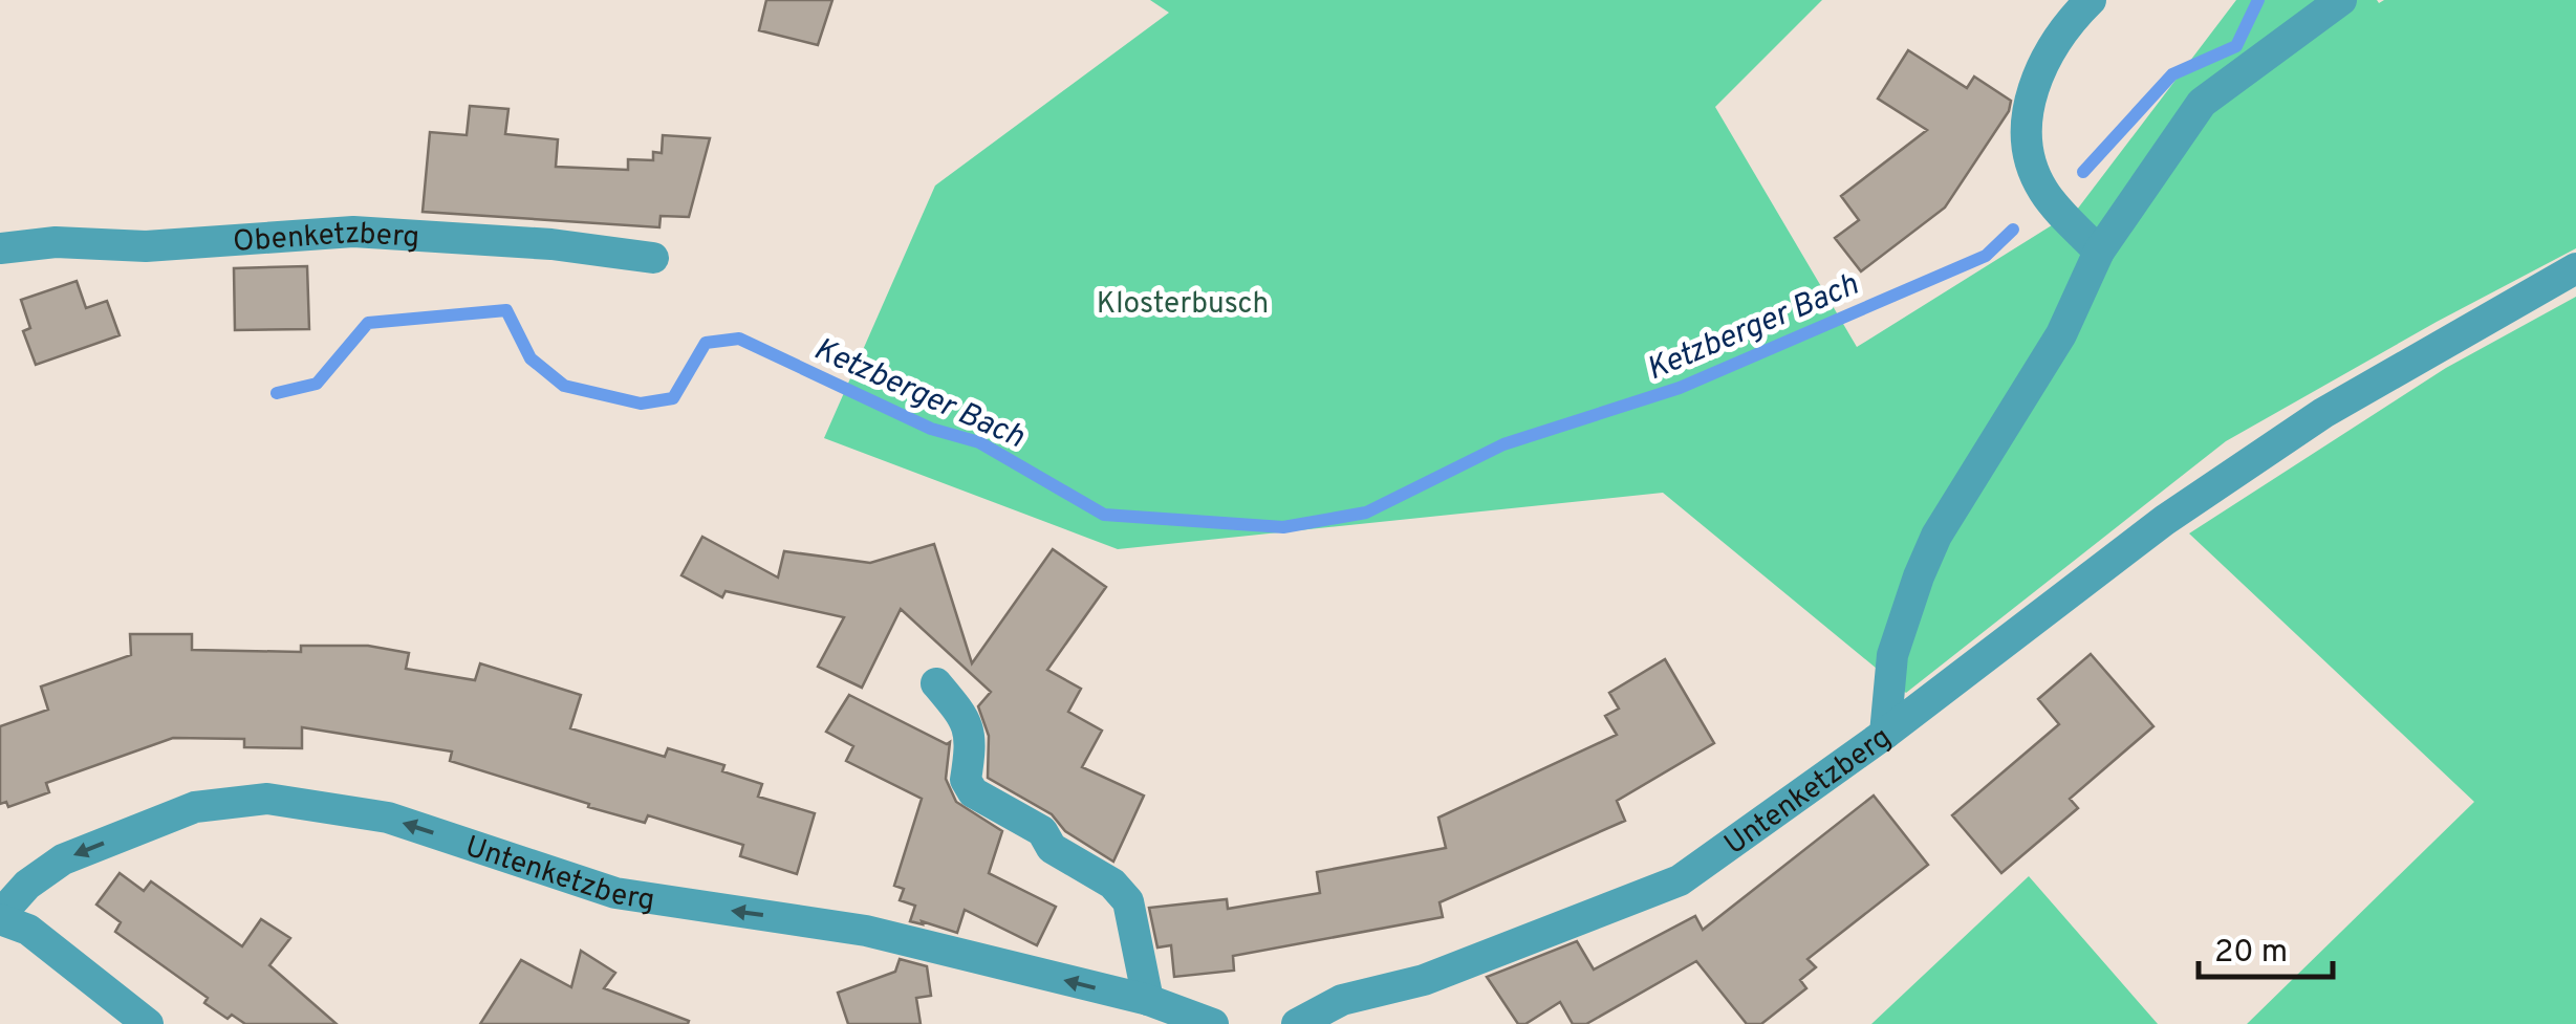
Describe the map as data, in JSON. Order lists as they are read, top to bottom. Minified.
{"streets":{"street":["Obenketzberg","Untenketzberg"]},"one_way":["Untenketzberg"],"water":["Ketzberger Bach"],"parks":["Klosterbusch"],"scale_bar":"20 m"}
